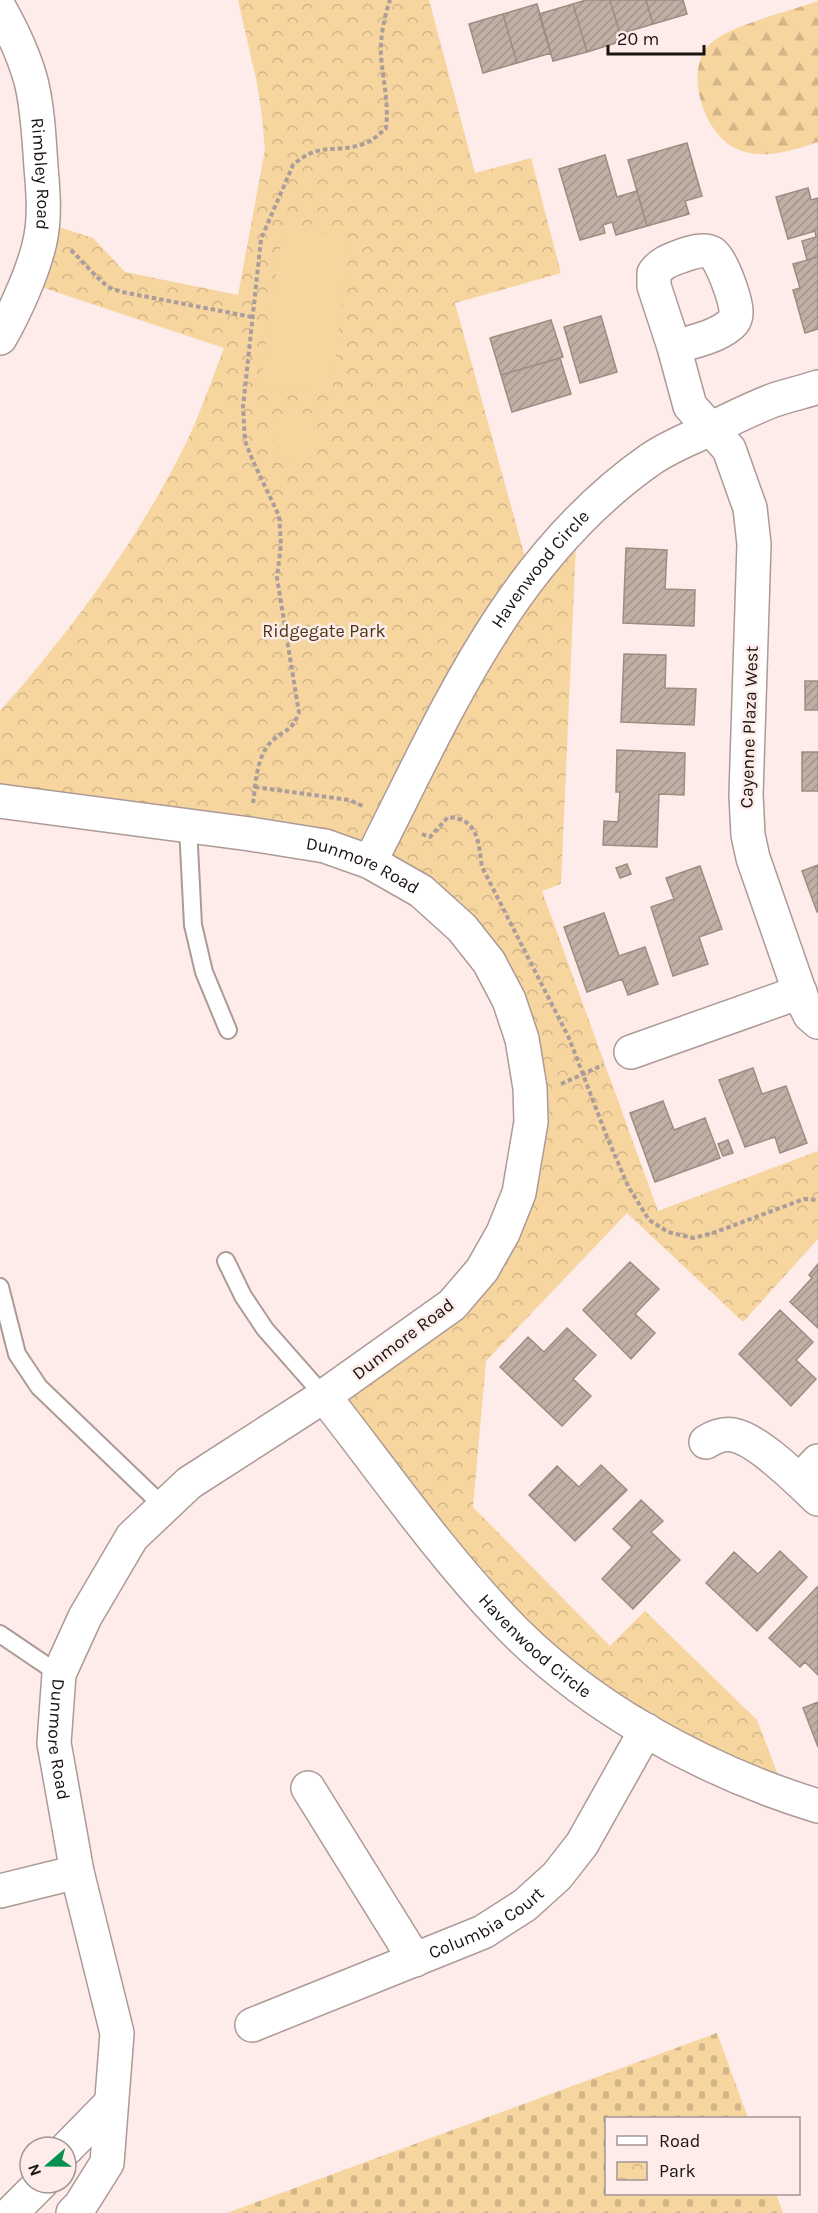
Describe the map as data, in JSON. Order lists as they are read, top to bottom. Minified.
{"streets":{"street":["Rimbley Road","Havenwood Circle","Cayenne Plaza West","Dunmore Road","Columbia Court"]},"crossings":[["Havenwood Circle","Cayenne Plaza West"],["Havenwood Circle","Dunmore Road"],["Havenwood Circle","Columbia Court"]],"parks":["Ridgegate Park"],"legend":["Road","Park"],"scale_bar":"20 m","north":"left"}
